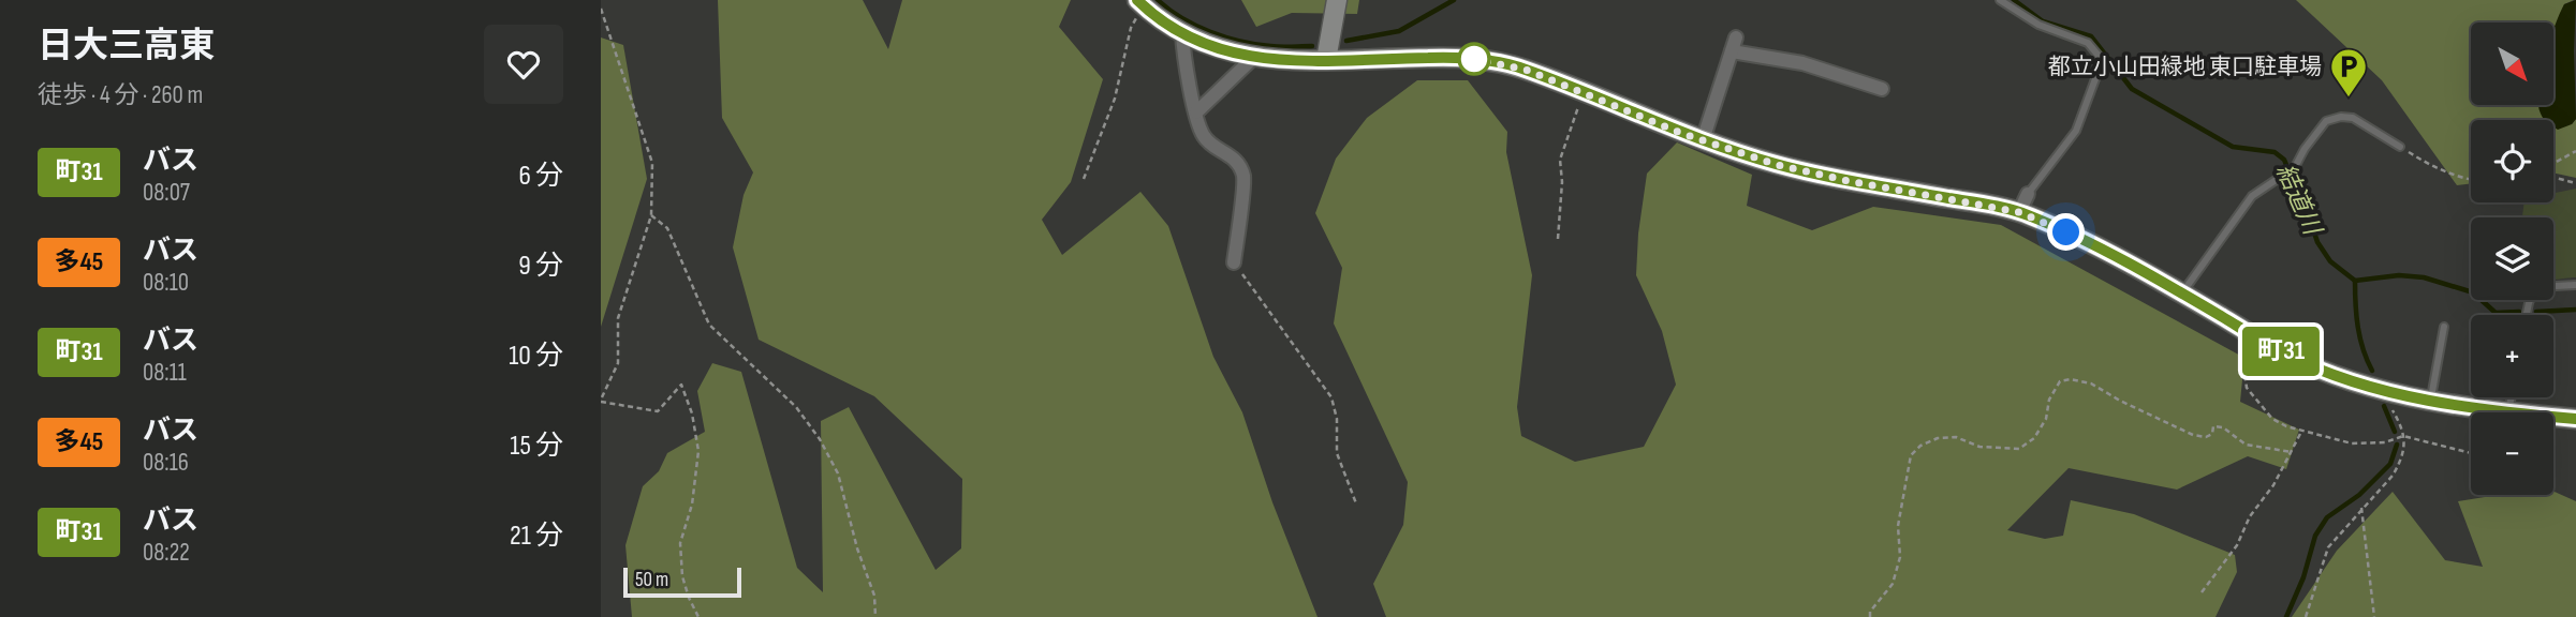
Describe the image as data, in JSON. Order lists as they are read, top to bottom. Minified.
{"water":["結道川"],"places":{"parking":["都立小山田緑地 東口駐車場"]},"lines":["bus line 町31"],"scale_bar":"50 m","north":"bottom right","page":{"heading":["日大三高東","徒歩 · 4 分 · 260 m"],"on_map":"町31","map_buttons":["+","−"],"list":[{"mark":"町31","name":"バス","note":"08:07","value":"6 分"},{"mark":"多45","name":"バス","note":"08:10","value":"9 分"},{"mark":"町31","name":"バス","note":"08:11","value":"10 分"},{"mark":"多45","name":"バス","note":"08:16","value":"15 分"},{"mark":"町31","name":"バス","note":"08:22","value":"21 分"}],"scale":"50 m"}}
